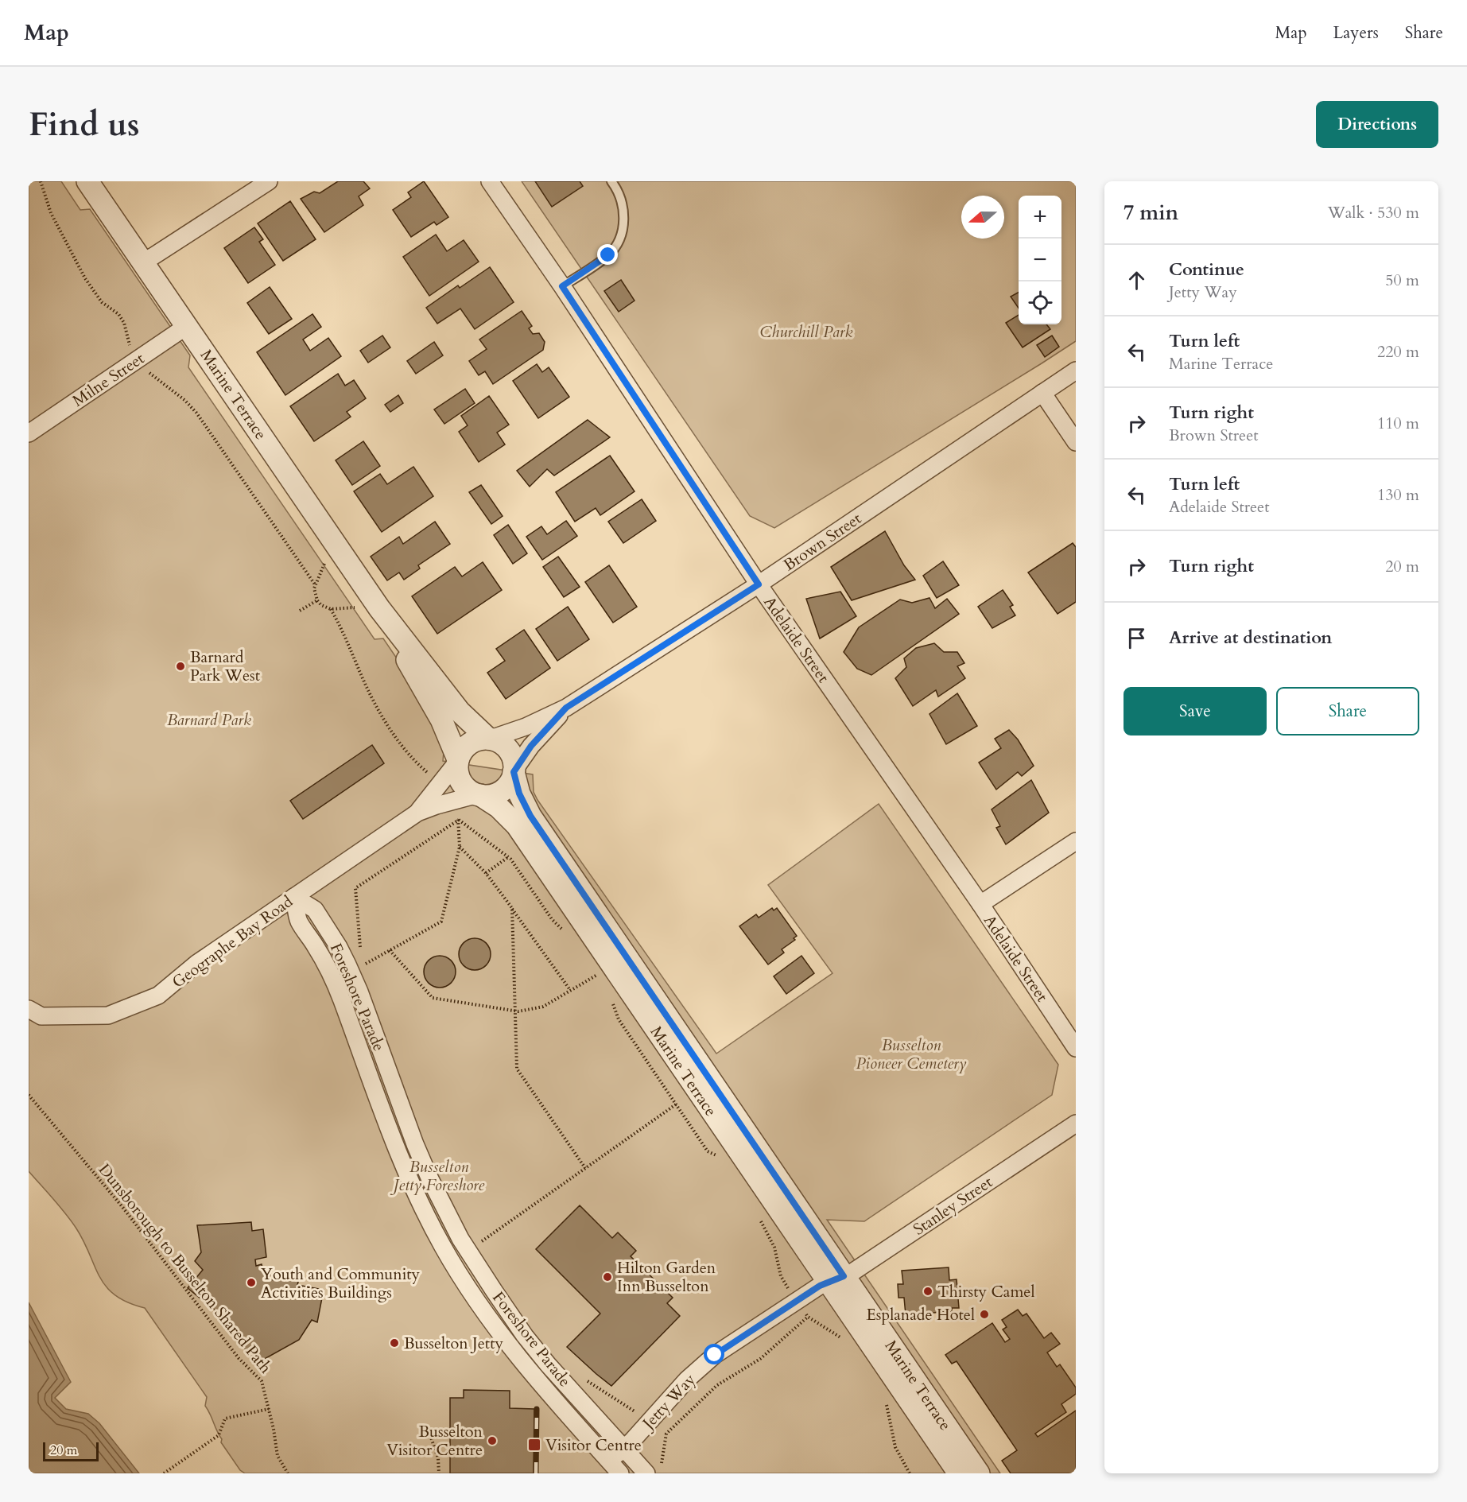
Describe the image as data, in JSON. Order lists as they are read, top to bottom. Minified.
{"streets":{"street":["Milne Street","Marine Terrace","Brown Street","Adelaide Street","Geographe Bay Road","Foreshore Parade","Stanley Street","Jetty Way"],"path":["Dunsborough to Busselton Shared Path"]},"crossings":[["Milne Street","Marine Terrace"],["Marine Terrace","Brown Street"],["Marine Terrace","Geographe Bay Road"],["Marine Terrace","Stanley Street"],["Marine Terrace","Jetty Way"],["Brown Street","Adelaide Street"],["Brown Street","Geographe Bay Road"],["Geographe Bay Road","Foreshore Parade"],["Foreshore Parade","Jetty Way"],["Stanley Street","Jetty Way"]],"parks":["Churchill Park","Barnard Park","Busselton Pioneer Cemetery","Busselton Jetty Foreshore"],"places":{"other":["Barnard Park West","Hilton Garden Inn Busselton","Youth and Community Activities Buildings","Thirsty Camel","Esplanade Hotel","Busselton Jetty","Busselton Visitor Centre"],"transit":["Visitor Centre"]},"scale_bar":"20 m","north":"left","page":{"header":"Map","nav":["Map","Layers","Share"],"buttons":["Directions",["Save","Share"]],"title":"Find us","heading":["7 min","Walk · 530 m"],"map_buttons":["+","−"],"list":[["Continue","Jetty Way","50 m"],["Turn left","Marine Terrace","220 m"],["Turn right","Brown Street","110 m"],["Turn left","Adelaide Street","130 m"],["Turn right","20 m"],"Arrive at destination"],"scale":"20 m"}}
